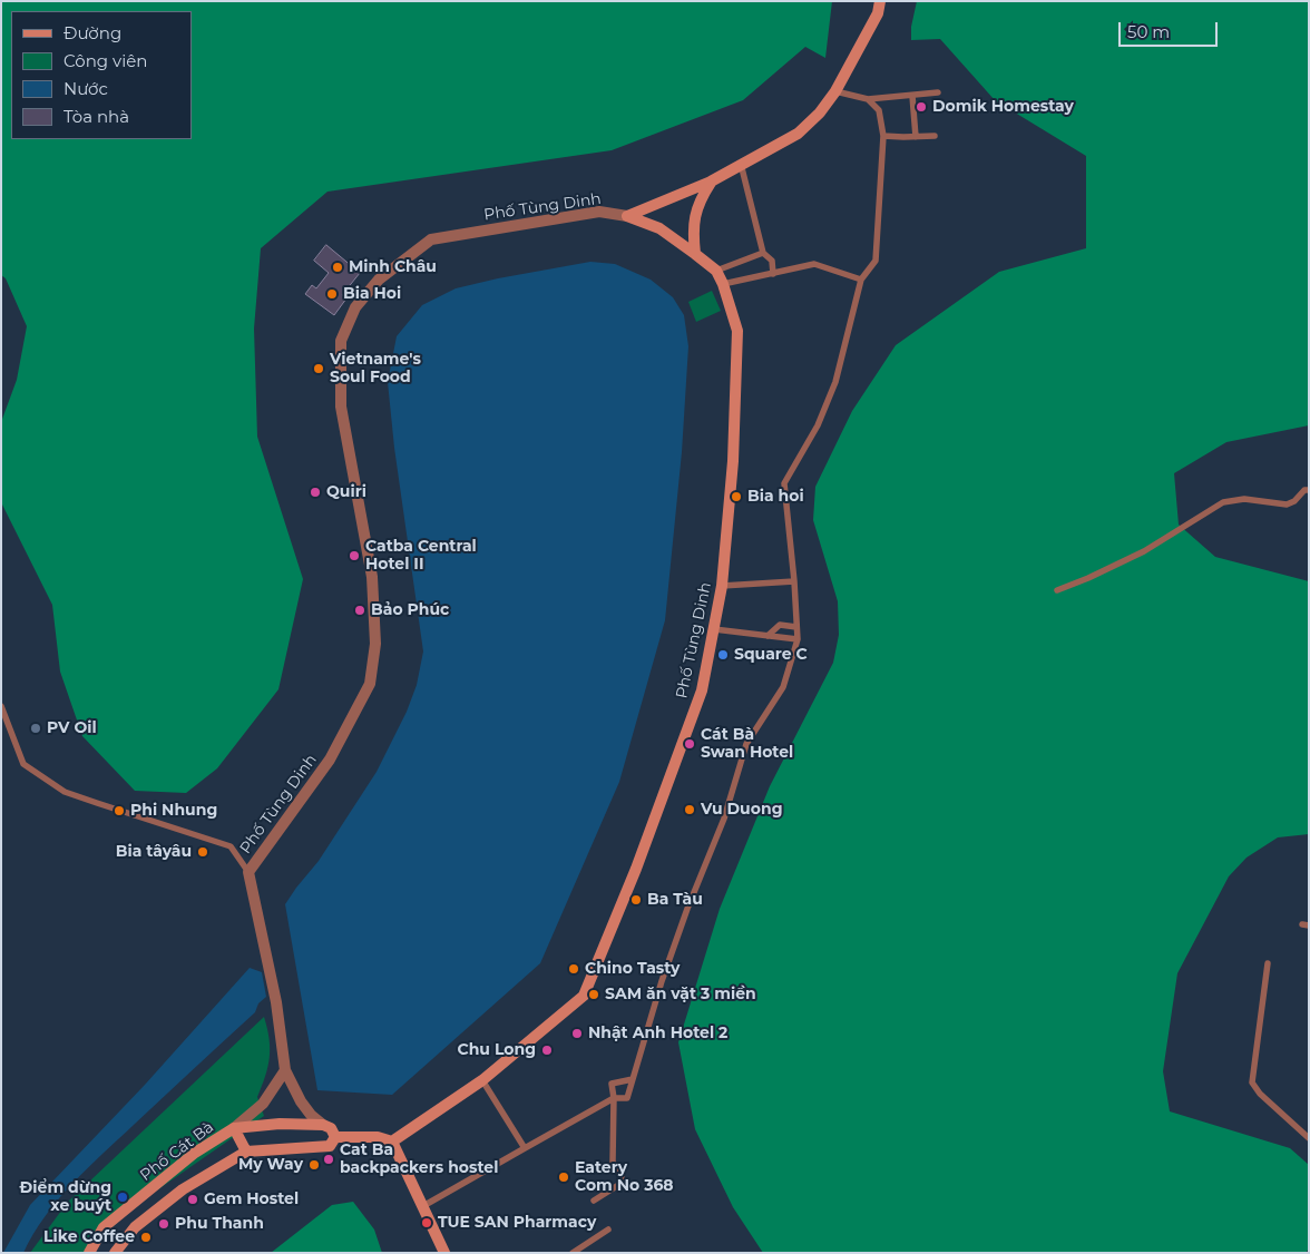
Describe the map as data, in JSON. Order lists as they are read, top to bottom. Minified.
{"streets":{"main road":["Phố Tùng Dinh","Phố Cát Bà"]},"crossings":[["Phố Tùng Dinh","Phố Cát Bà"]],"places":["Domik Homestay","Minh Châu","Bia Hoi","Vietname's Soul Food","Quiri","Bia hoi","Catba Central Hotel II","Bảo Phúc","Square C","PV Oil","Cát Bà Swan Hotel","Vu Duong","Phi Nhung","Bia tâyâu","Ba Tàu","Chino Tasty","SAM ăn vặt 3 miền","Nhật Anh Hotel 2","Chu Long","Cat Ba backpackers hostel","My Way","Eatery Com No 368","Điểm dừng xe buýt","Gem Hostel","TUE SAN Pharmacy","Phu Thanh","Like Coffee"],"legend":["Đường","Công viên","Nước","Tòa nhà"],"scale_bar":"50 m"}
